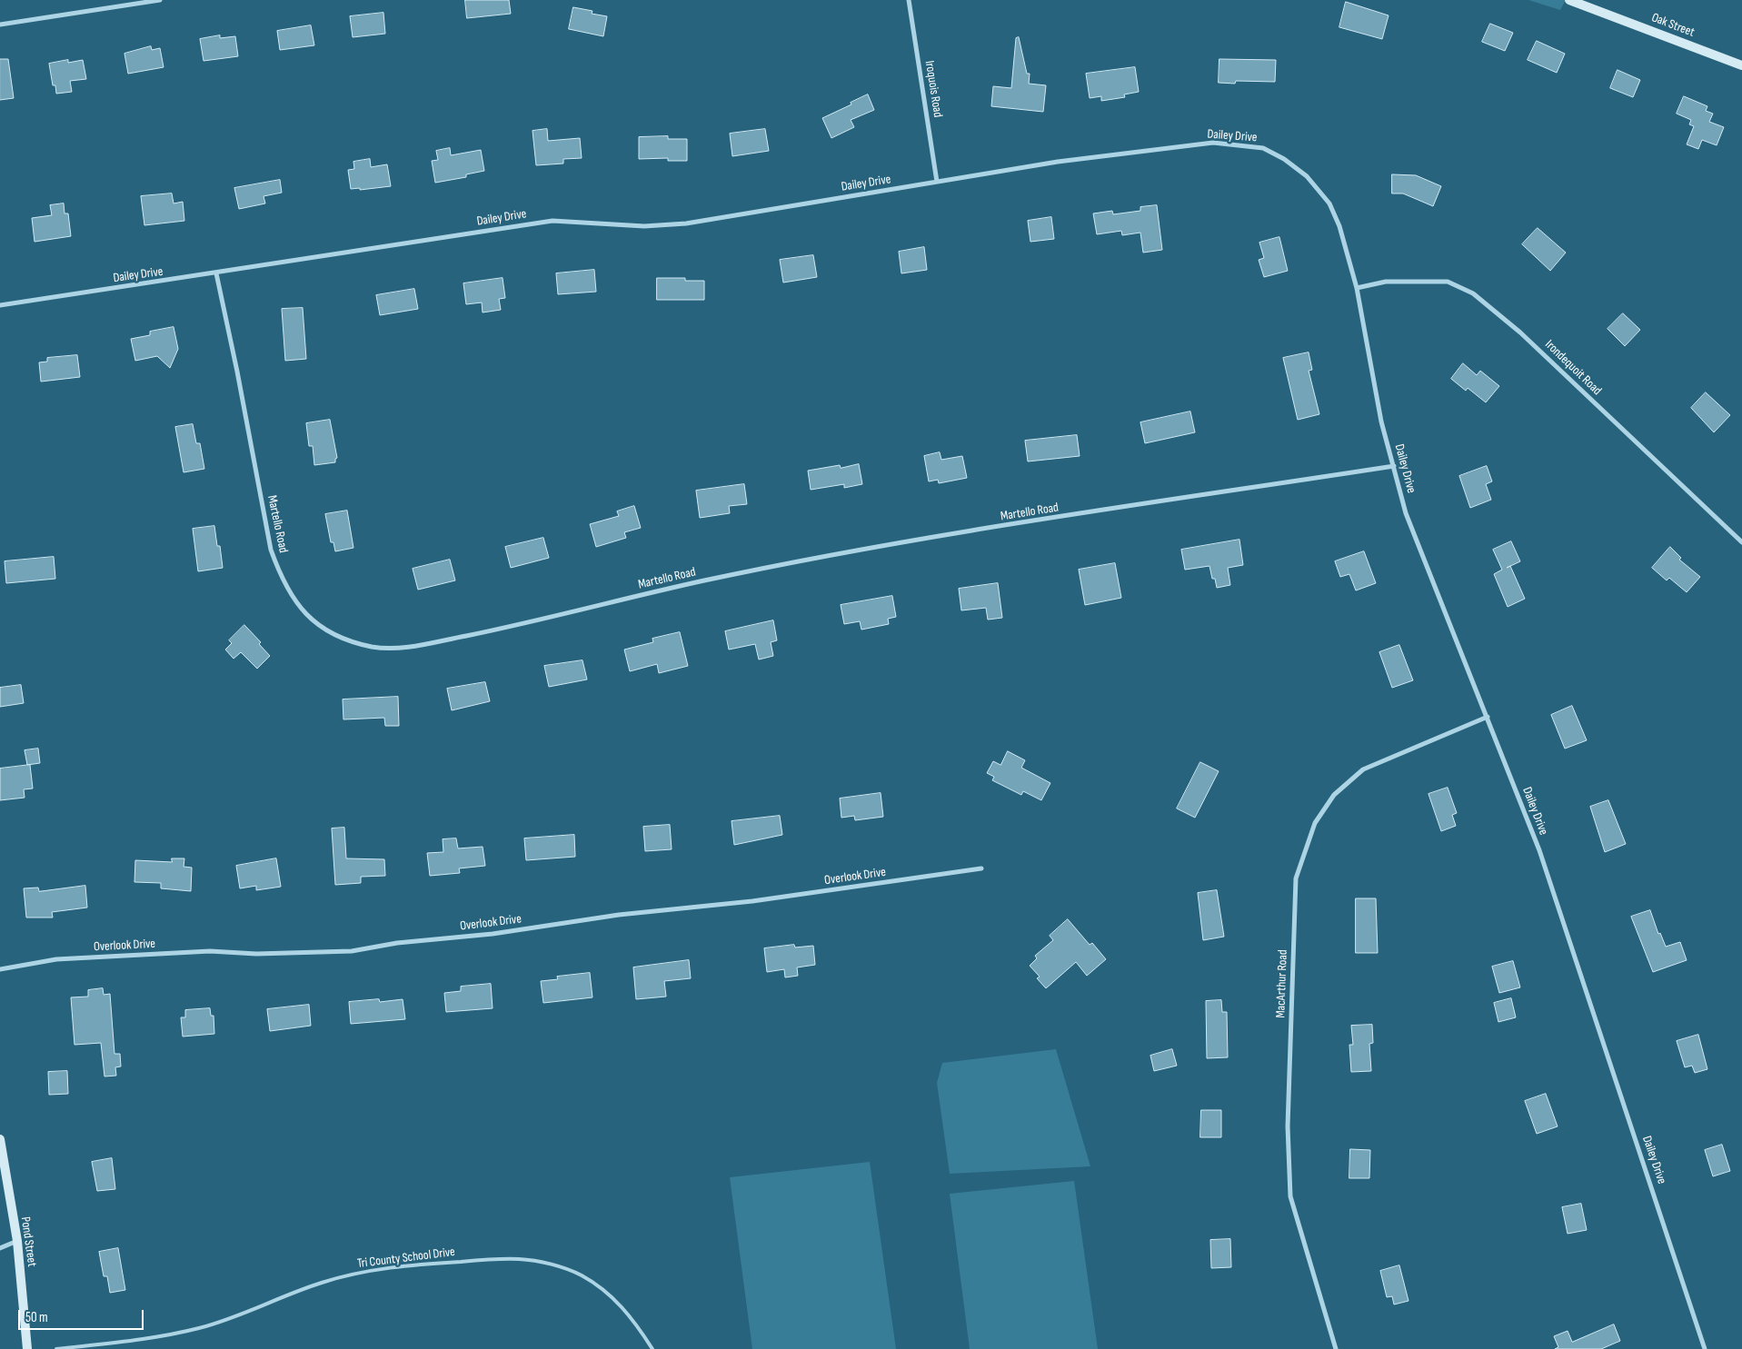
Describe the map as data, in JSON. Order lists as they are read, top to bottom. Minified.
{"streets":{"main road":["Oak Street","Pond Street"],"street":["Iroquois Road","Dailey Drive","Irondequoit Road","Martello Road","Overlook Drive","MacArthur Road"],"lane":["Tri County School Drive"]},"crossings":[["Iroquois Road","Dailey Drive"],["Dailey Drive","Irondequoit Road"],["Dailey Drive","Martello Road"],["Dailey Drive","MacArthur Road"]],"scale_bar":"50 m"}
